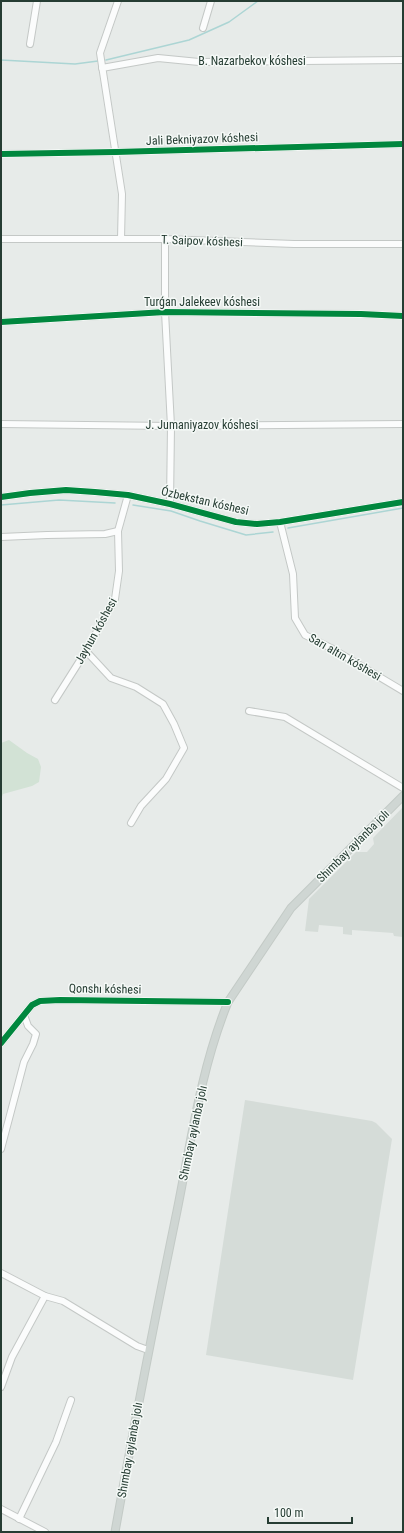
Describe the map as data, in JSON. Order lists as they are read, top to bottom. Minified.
{"streets":{"main road":["Shımbay aylanba jolı"],"street":["B. Nazarbekov kóshesi","Jali Bekniyazov kóshesi","T. Saipov kóshesi","Turǵan Jalekeev kóshesi","J. Jumaniyazov kóshesi","Ózbekstan kóshesi","Jayhun kóshesi","Sarı altın kóshesi","Qonshı kóshesi"]},"crossings":[["Ózbekstan kóshesi","Jayhun kóshesi"],["Ózbekstan kóshesi","Sarı altın kóshesi"],["Shımbay aylanba jolı","Qonshı kóshesi"]],"scale_bar":"100 m"}
